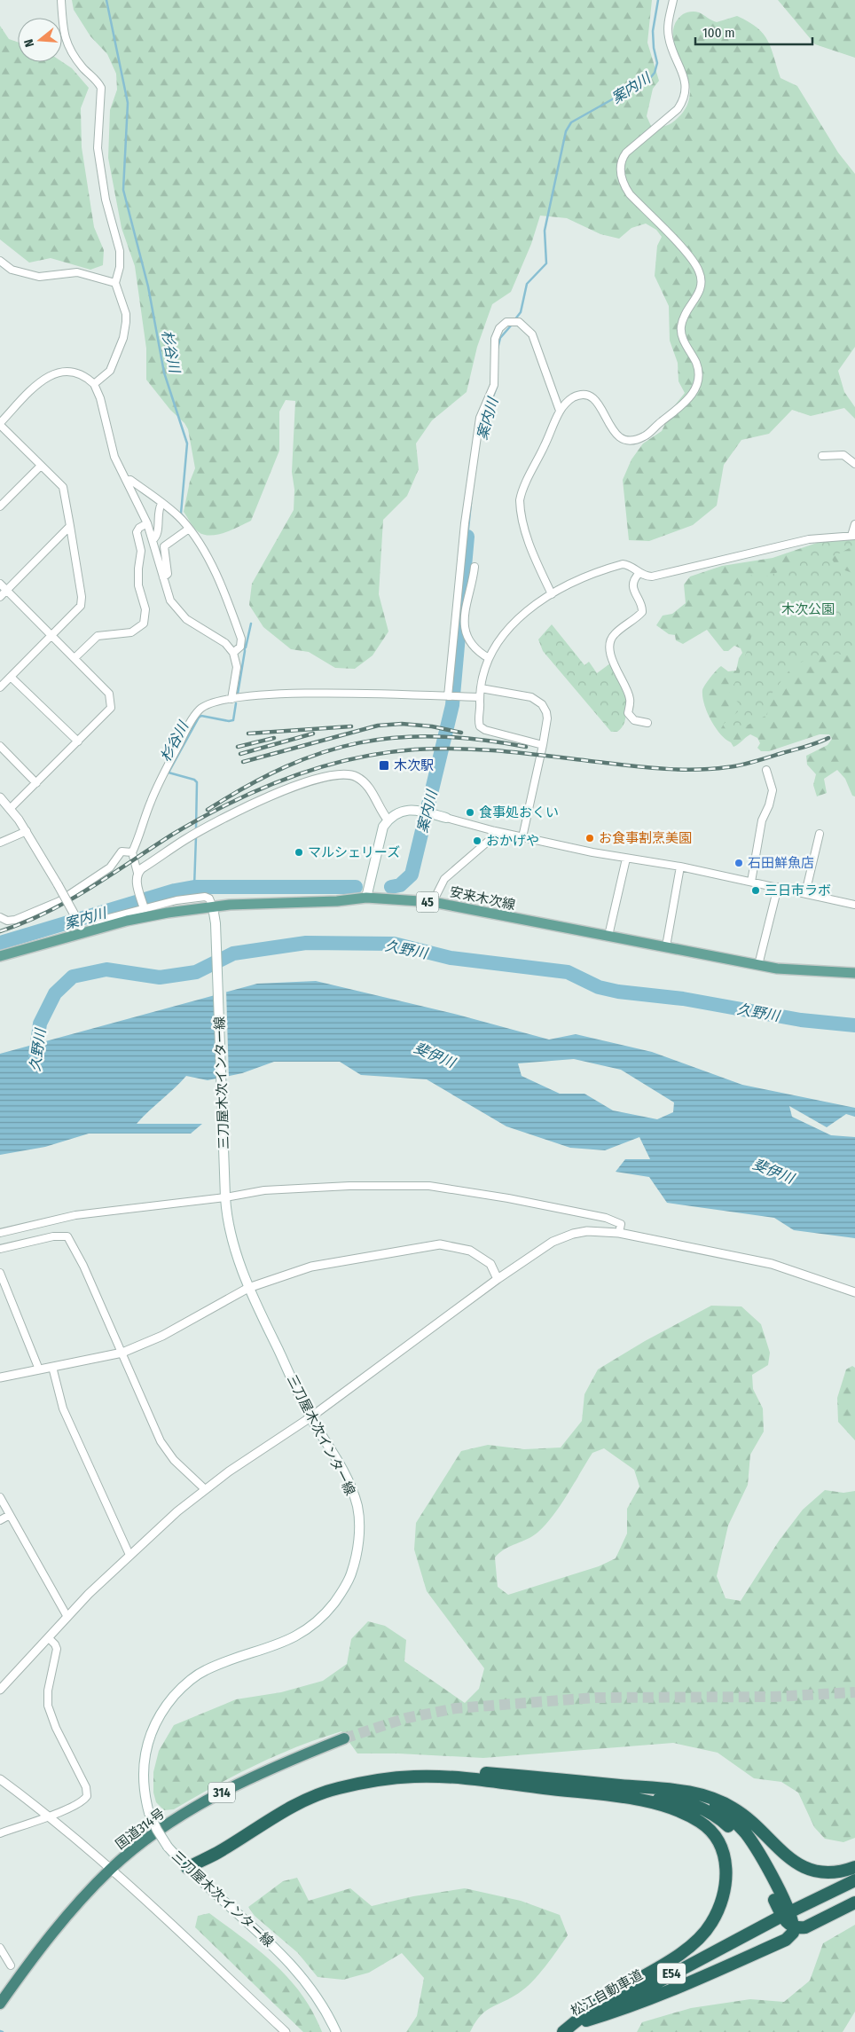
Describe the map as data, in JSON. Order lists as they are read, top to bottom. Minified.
{"streets":{"highway":["314","国道314号","E54","松江自動車道"],"main road":["安来木次線","45","三刀屋木次インター線"]},"crossings":[["安来木次線","三刀屋木次インター線"]],"water":["案内川","杉谷川","久野川","斐伊川"],"parks":["木次公園"],"places":{"transit":["木次駅"],"other":["食事処おくい","お食事割烹美園","おかげや","マルシェリーズ","石田鮮魚店","三日市ラボ"]},"scale_bar":"100 m","north":"left"}
